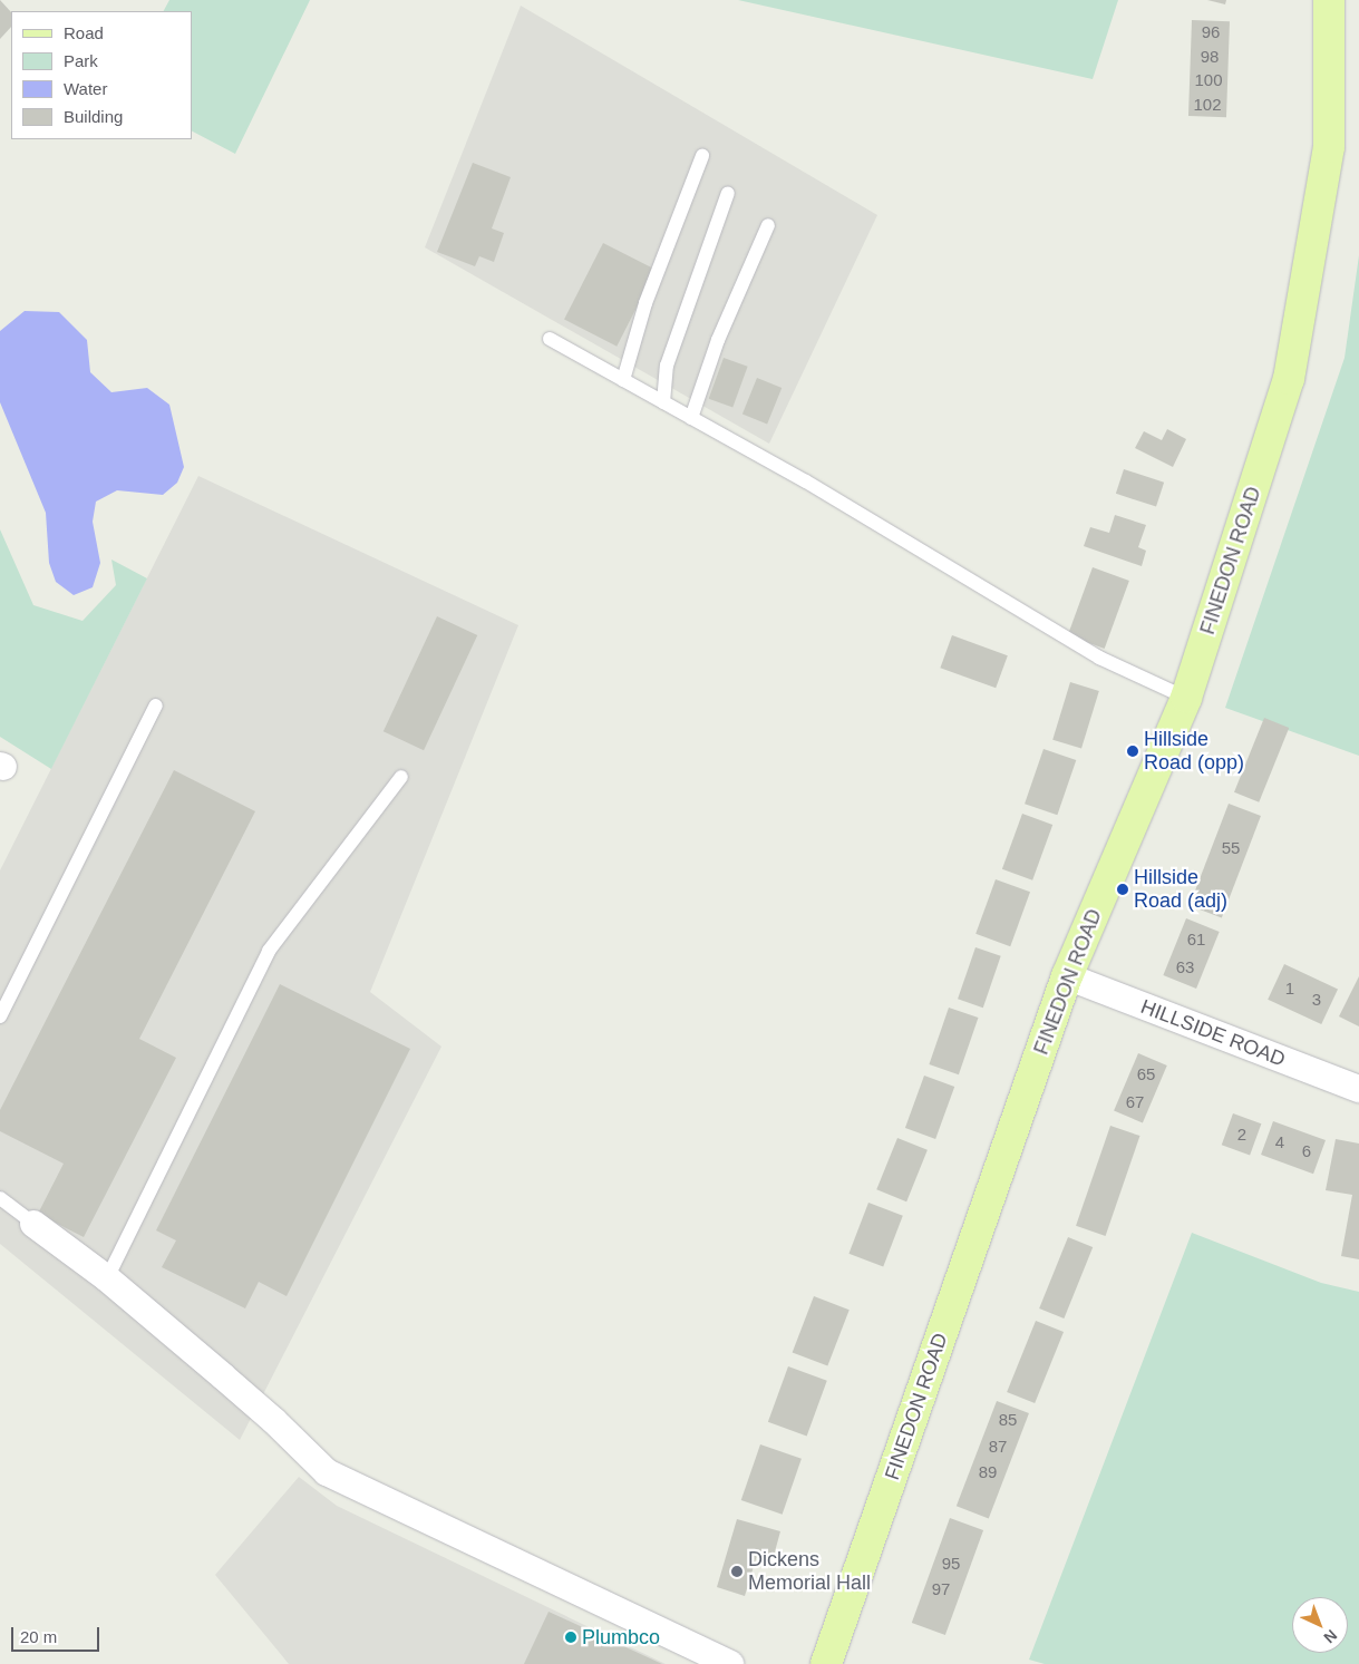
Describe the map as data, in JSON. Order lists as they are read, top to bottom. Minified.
{"streets":{"main road":["FINEDON ROAD"],"street":["HILLSIDE ROAD"]},"crossings":[["FINEDON ROAD","HILLSIDE ROAD"]],"places":["Hillside Road (opp)","Hillside Road (adj)","Dickens Memorial Hall","Plumbco"],"house_numbers":["96","98","100","102","55","61","63","1","3","65","67","2","4","6","85","87","89","95","97"],"legend":["Road","Park","Water","Building"],"scale_bar":"20 m","north":"bottom right"}
